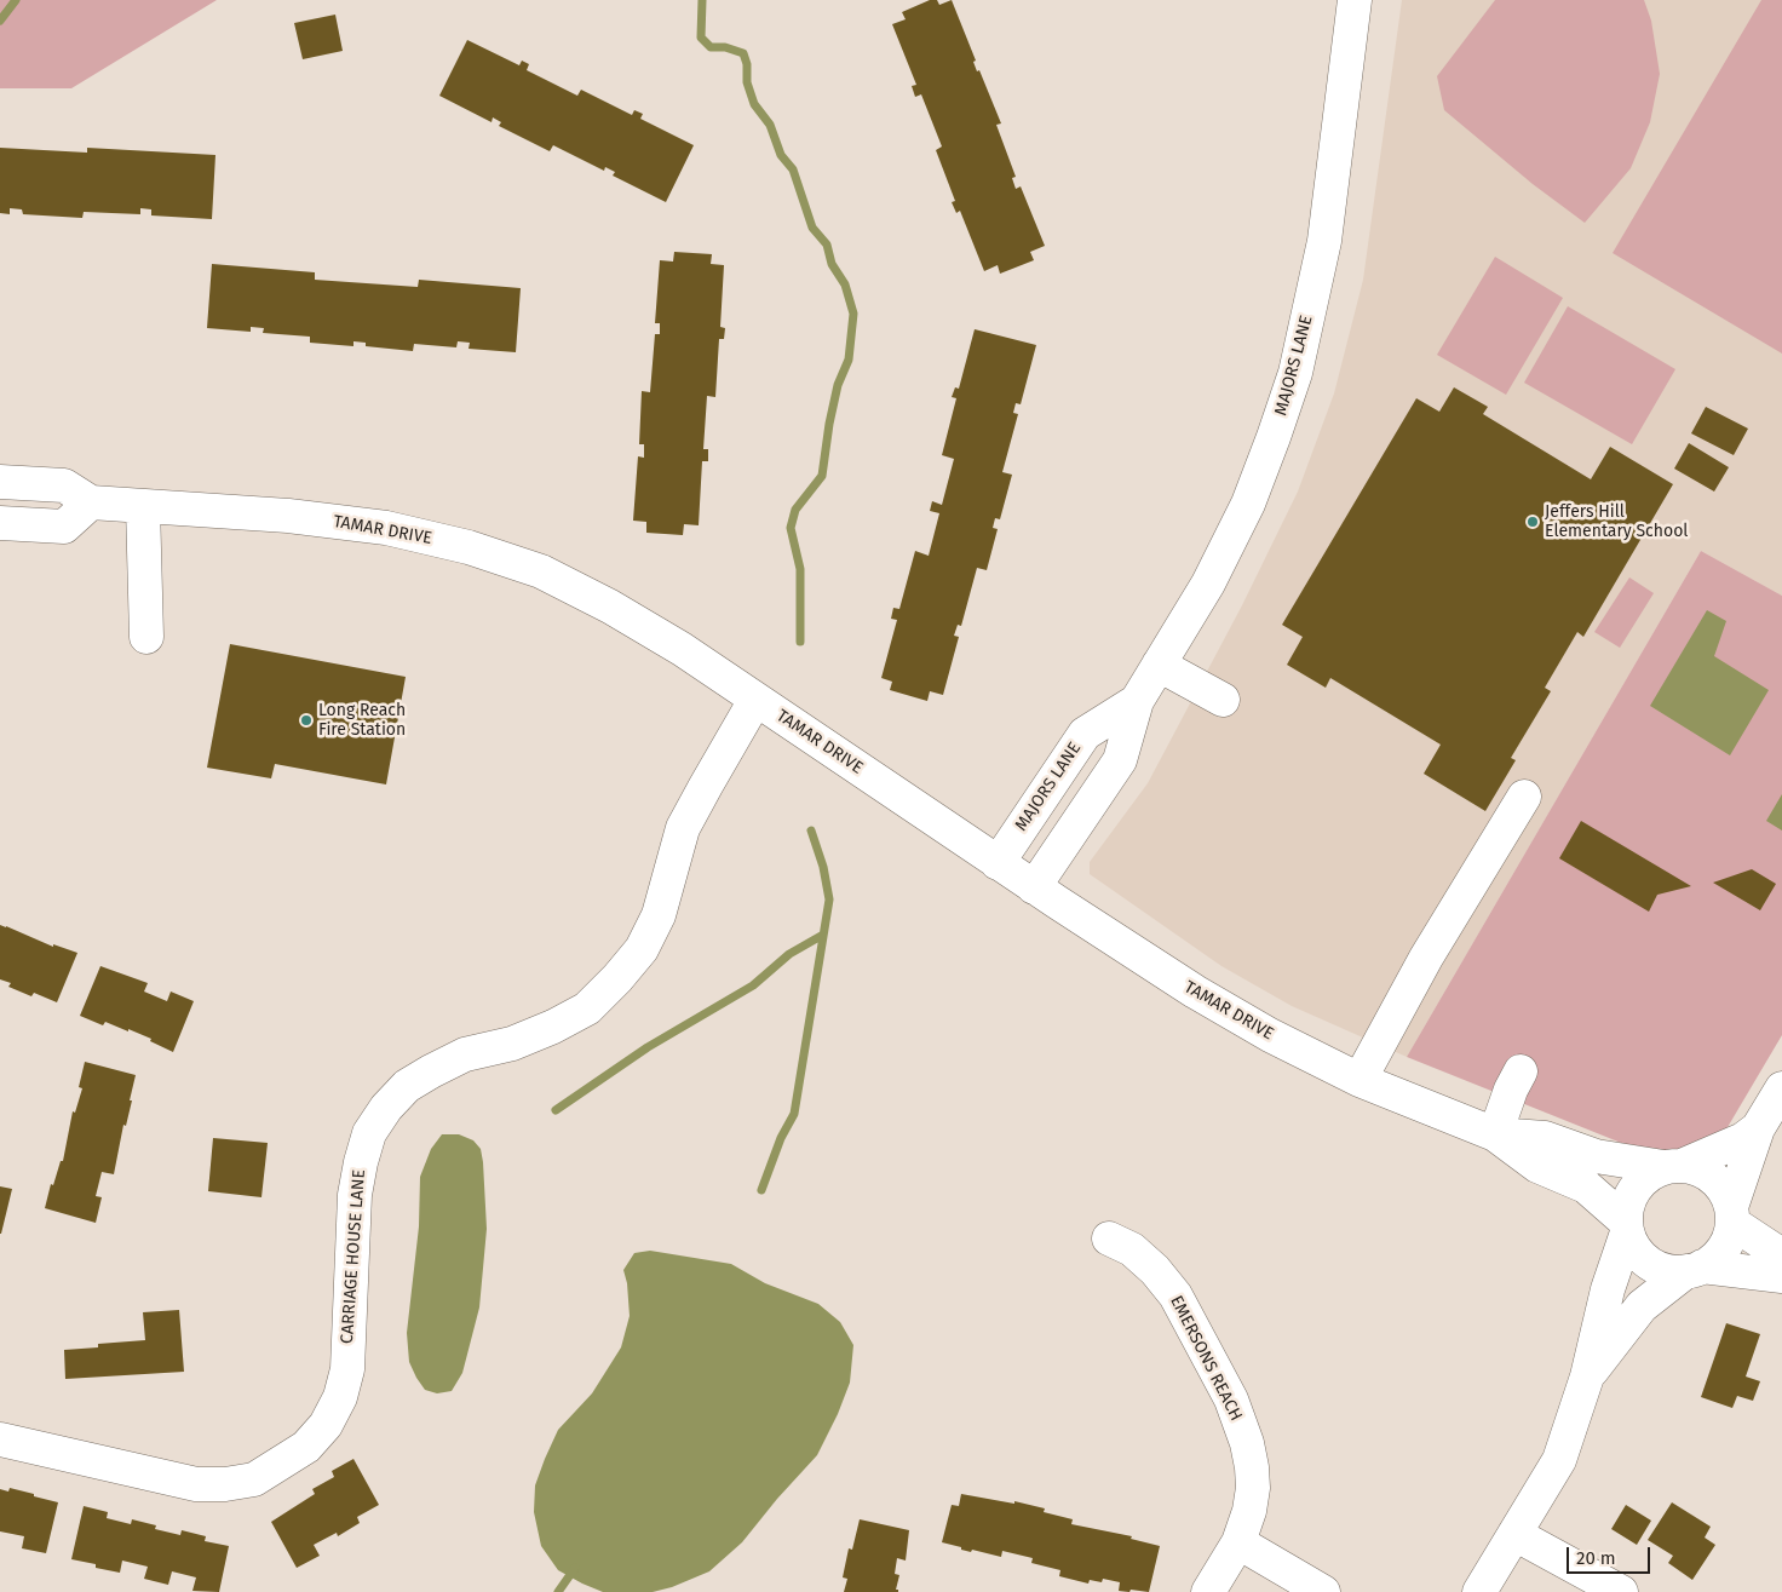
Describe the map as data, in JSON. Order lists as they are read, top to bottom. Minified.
{"streets":{"street":["MAJORS LANE","TAMAR DRIVE","CARRIAGE HOUSE LANE","EMERSONS REACH"]},"crossings":[["MAJORS LANE","TAMAR DRIVE"],["TAMAR DRIVE","CARRIAGE HOUSE LANE"]],"places":["Jeffers Hill Elementary School","Long Reach Fire Station"],"scale_bar":"20 m"}
